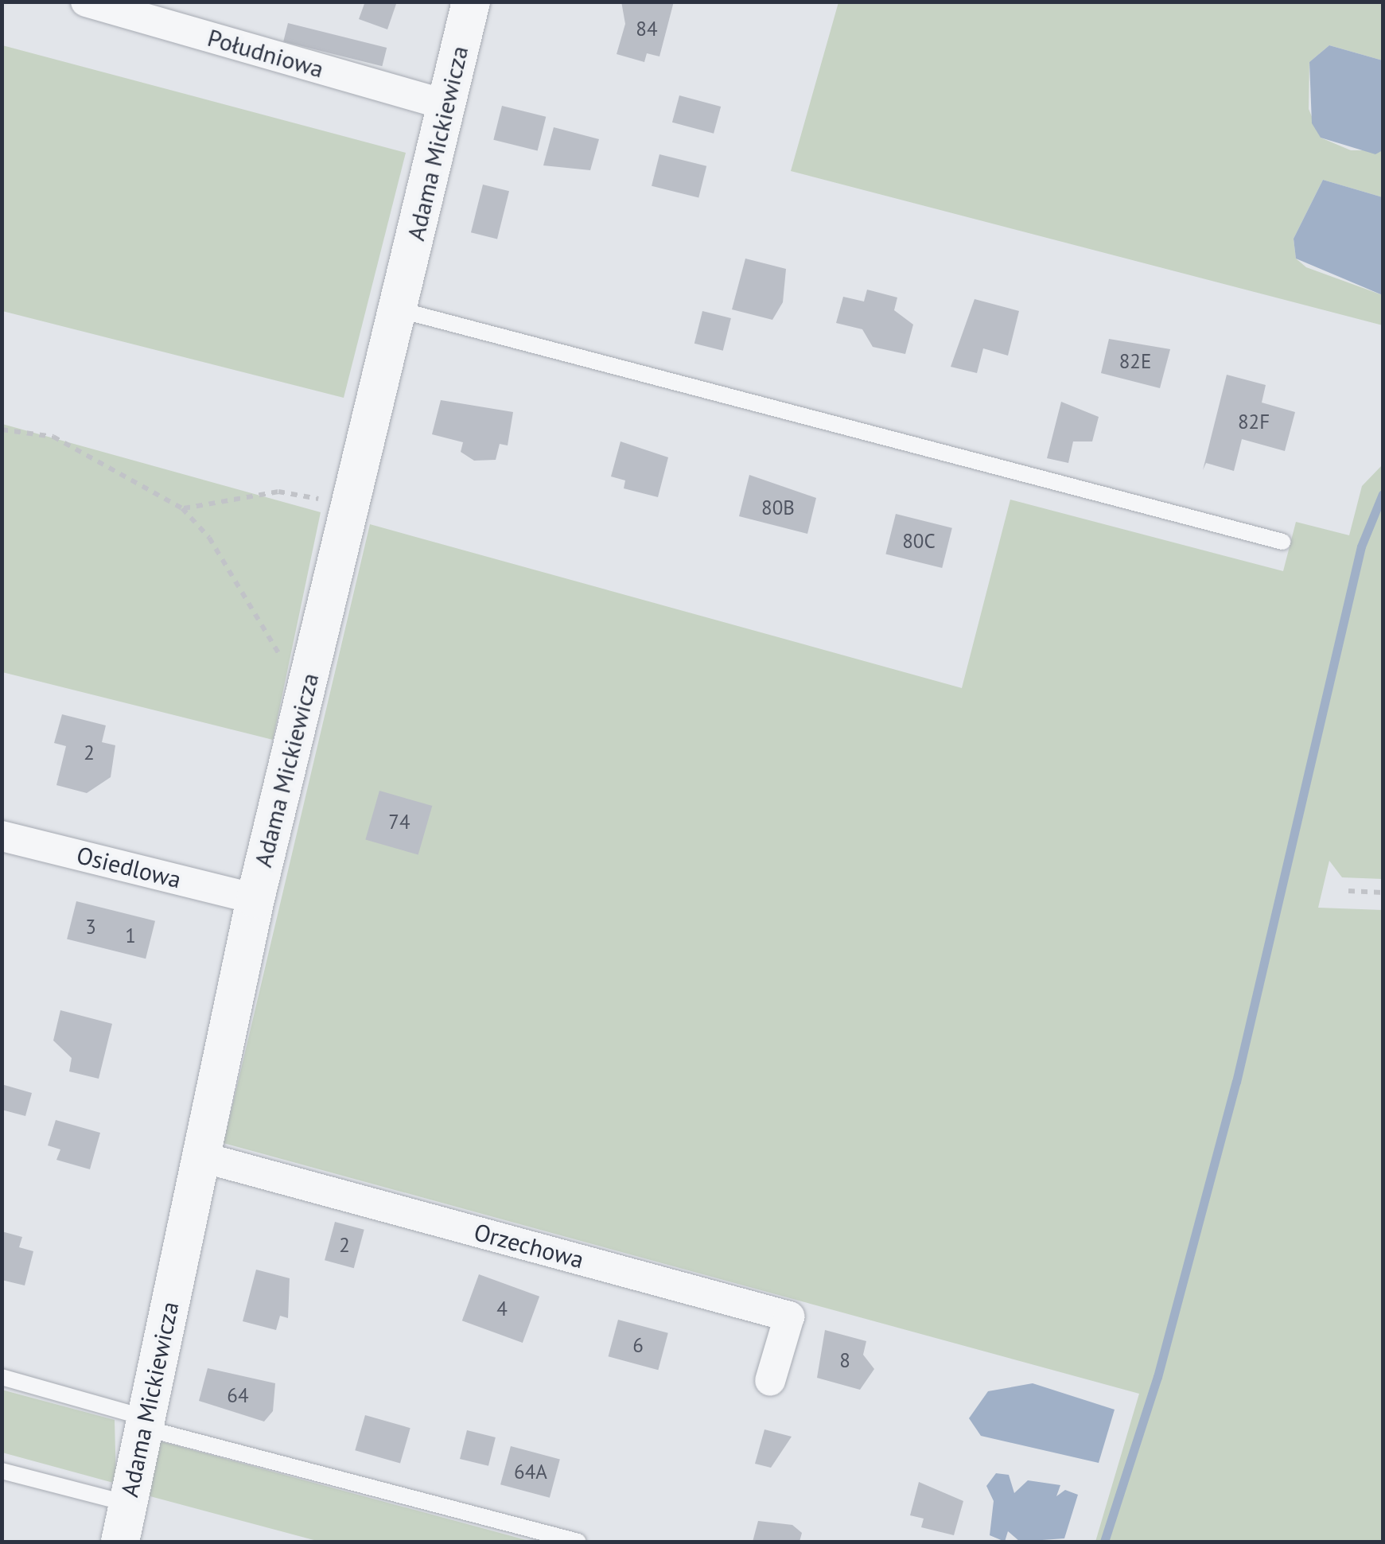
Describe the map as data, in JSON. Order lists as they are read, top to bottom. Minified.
{"streets":{"street":["Południowa","Adama Mickiewicza","Osiedlowa","Orzechowa"]},"crossings":[["Południowa","Adama Mickiewicza"],["Adama Mickiewicza","Osiedlowa"],["Adama Mickiewicza","Orzechowa"]],"house_numbers":["84","82E","82F","80B","80C","2","74","3","1","2","4","6","8","64","64A"]}
